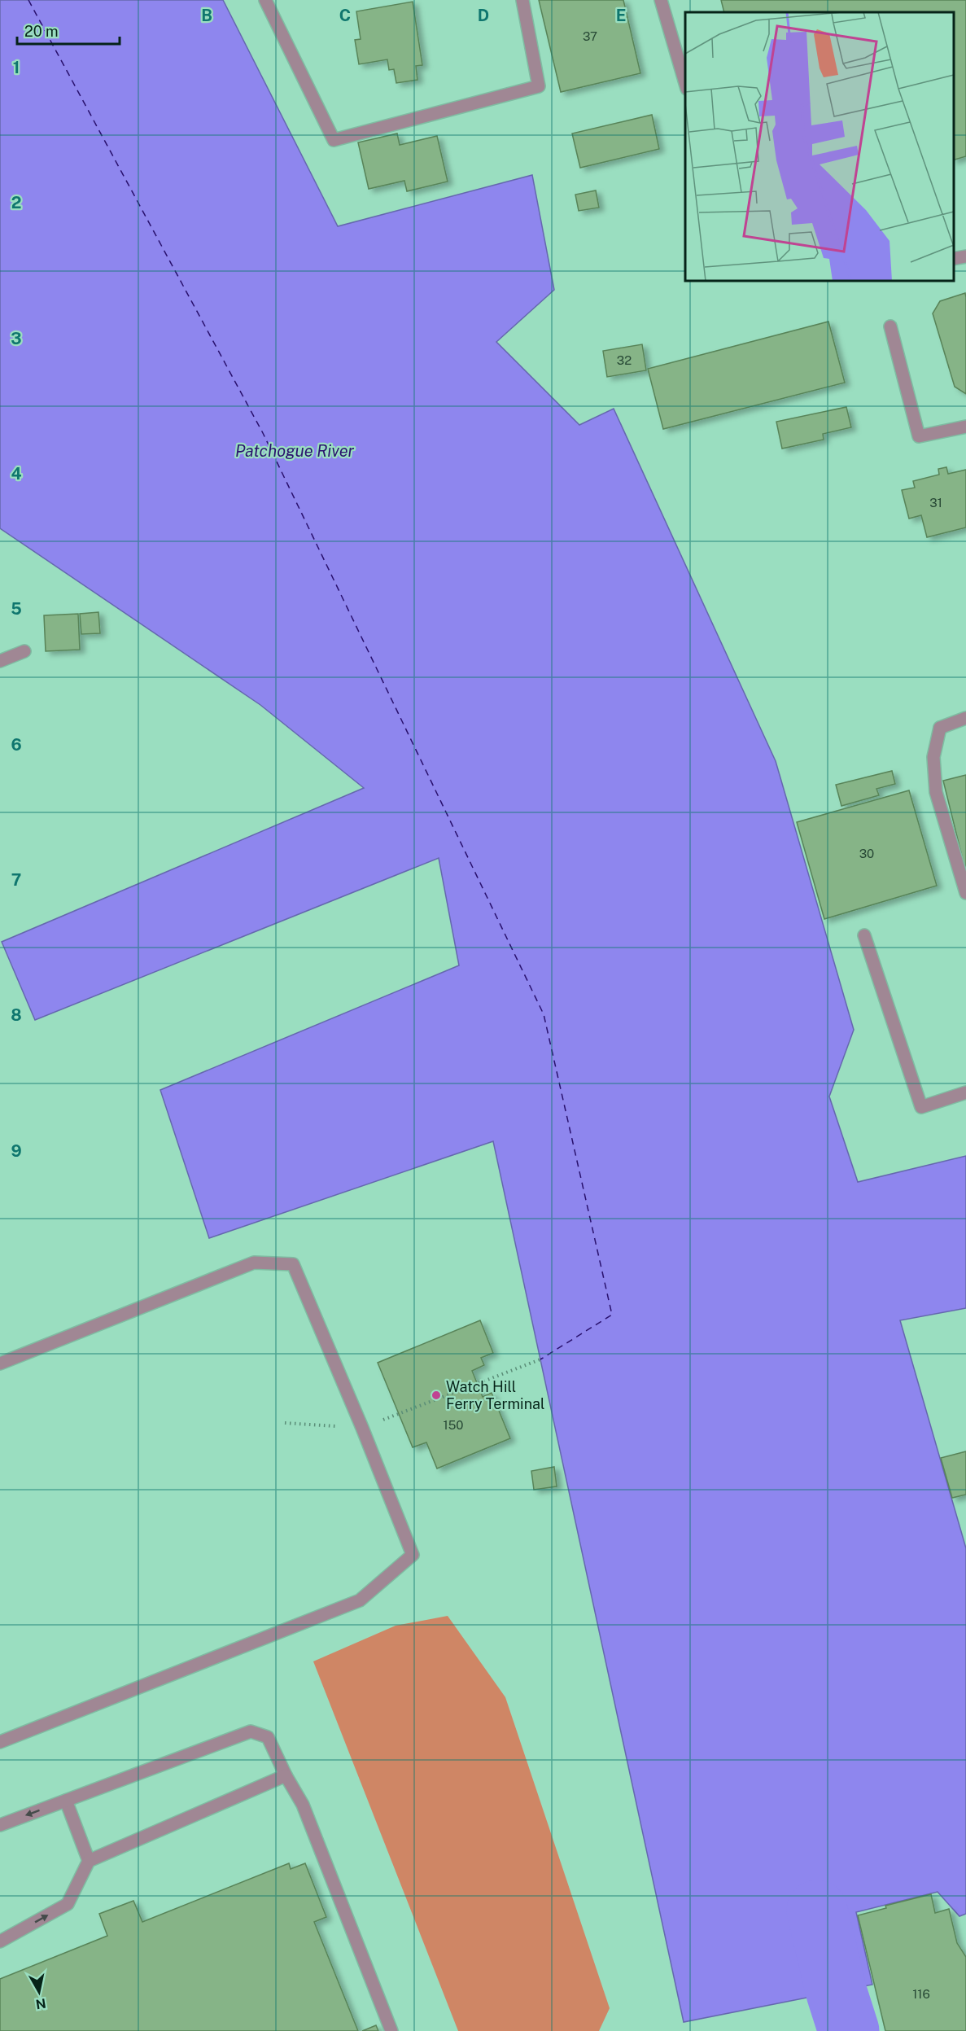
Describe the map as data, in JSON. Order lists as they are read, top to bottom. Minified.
{"water":["Patchogue River"],"places":["Watch Hill Ferry Terminal"],"house_numbers":["37","32","31","30","150","116"],"scale_bar":"20 m","north":"bottom","grid":{"columns":["B","C","D","E"],"rows":["1","2","3","4","5","6","7","8","9"]}}
